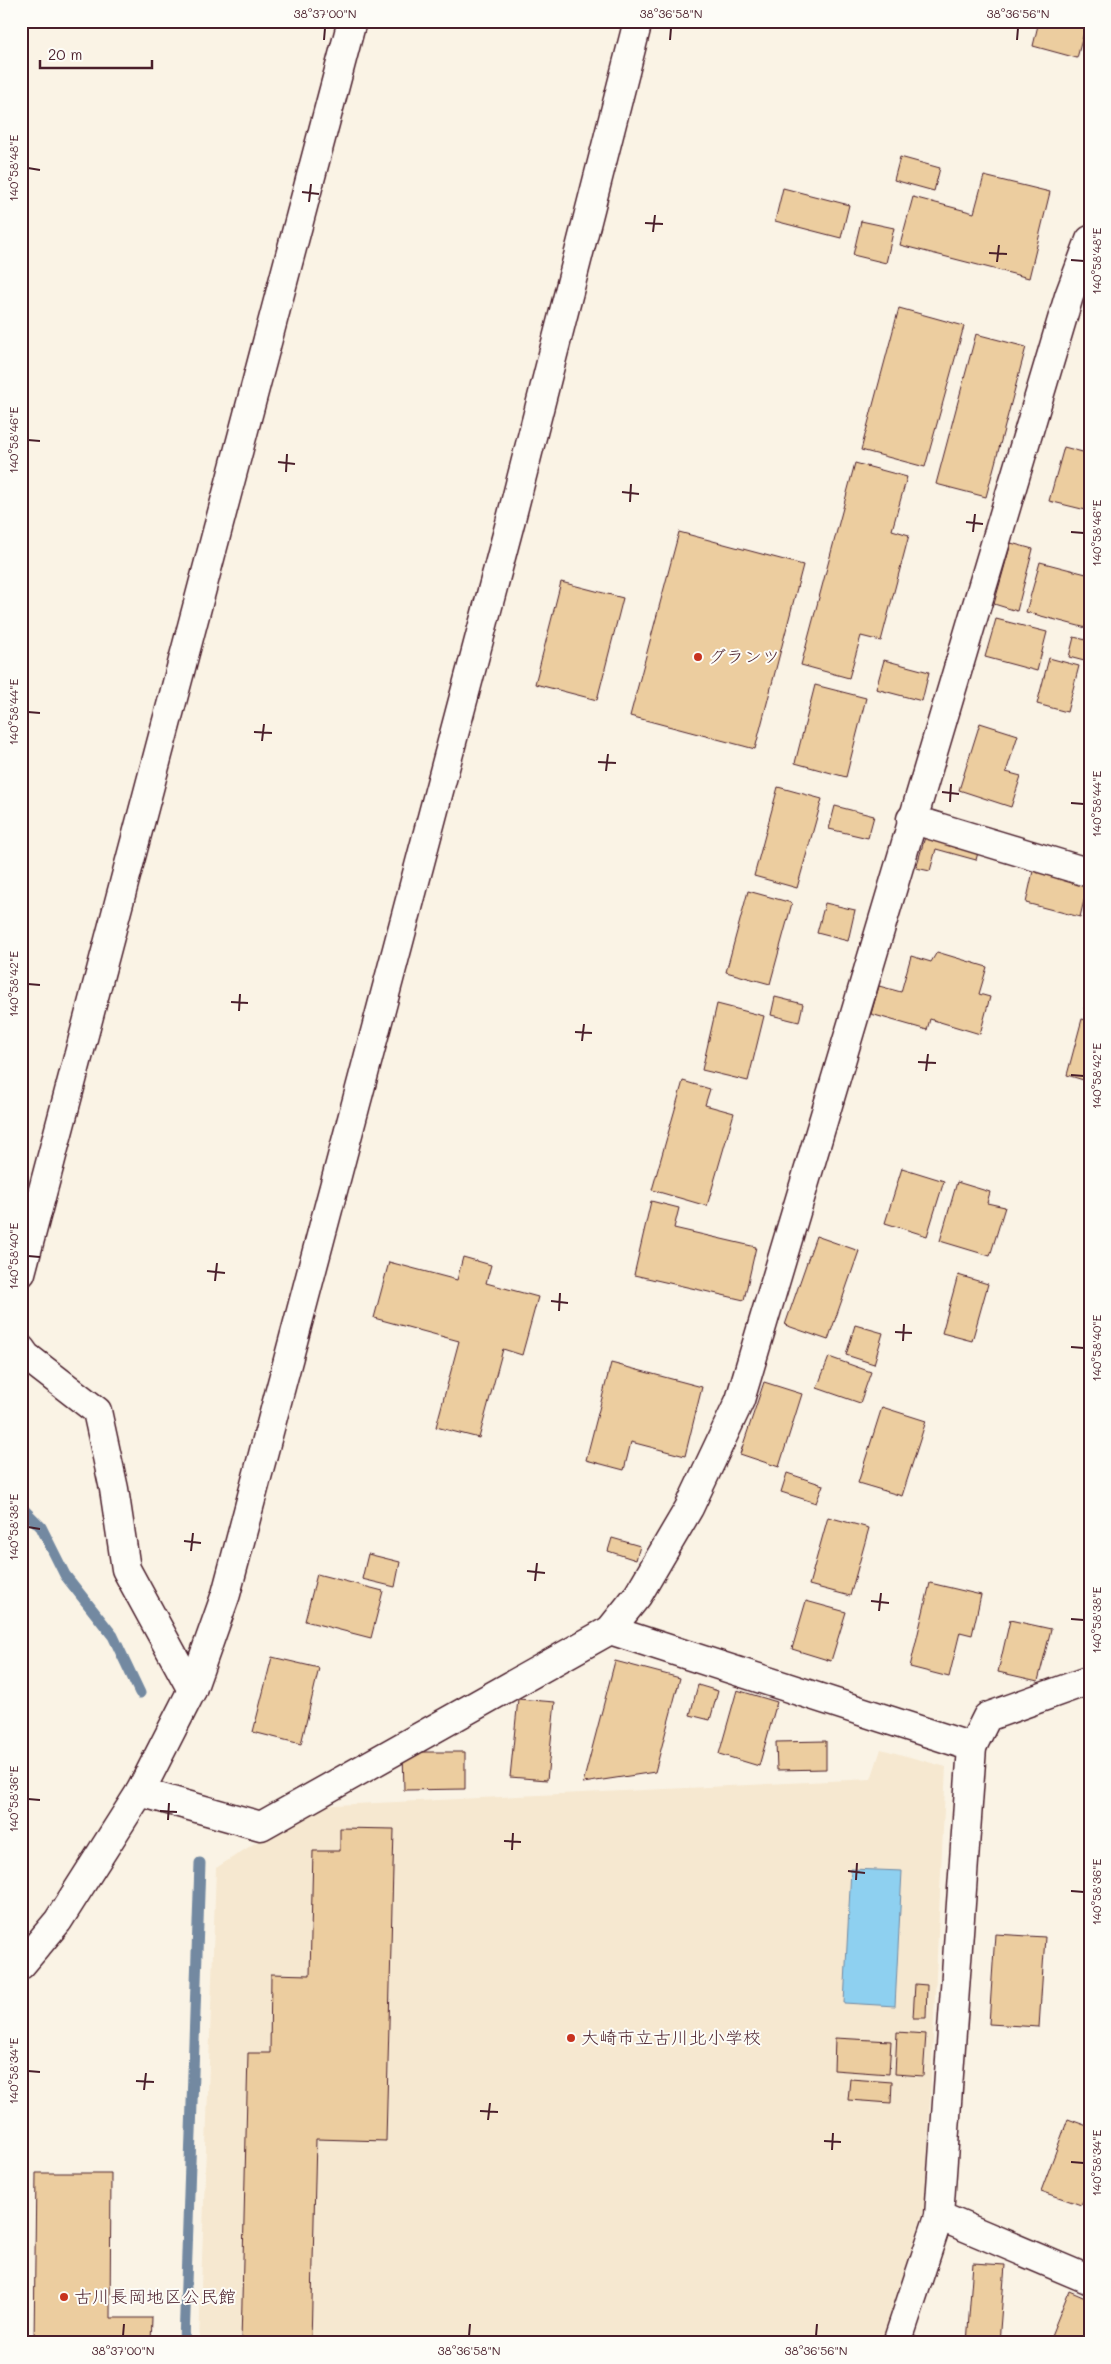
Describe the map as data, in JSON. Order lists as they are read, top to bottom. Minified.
{"places":["グランツ","大崎市立古川北小学校","古川長岡地区公民館"],"scale_bar":"20 m","coordinates":["38°37'00\"N","38°36'58\"N","38°36'56\"N","140°58'48\"E","140°58'46\"E","140°58'44\"E","140°58'42\"E","140°58'40\"E","140°58'38\"E","140°58'36\"E","140°58'34\"E"]}
